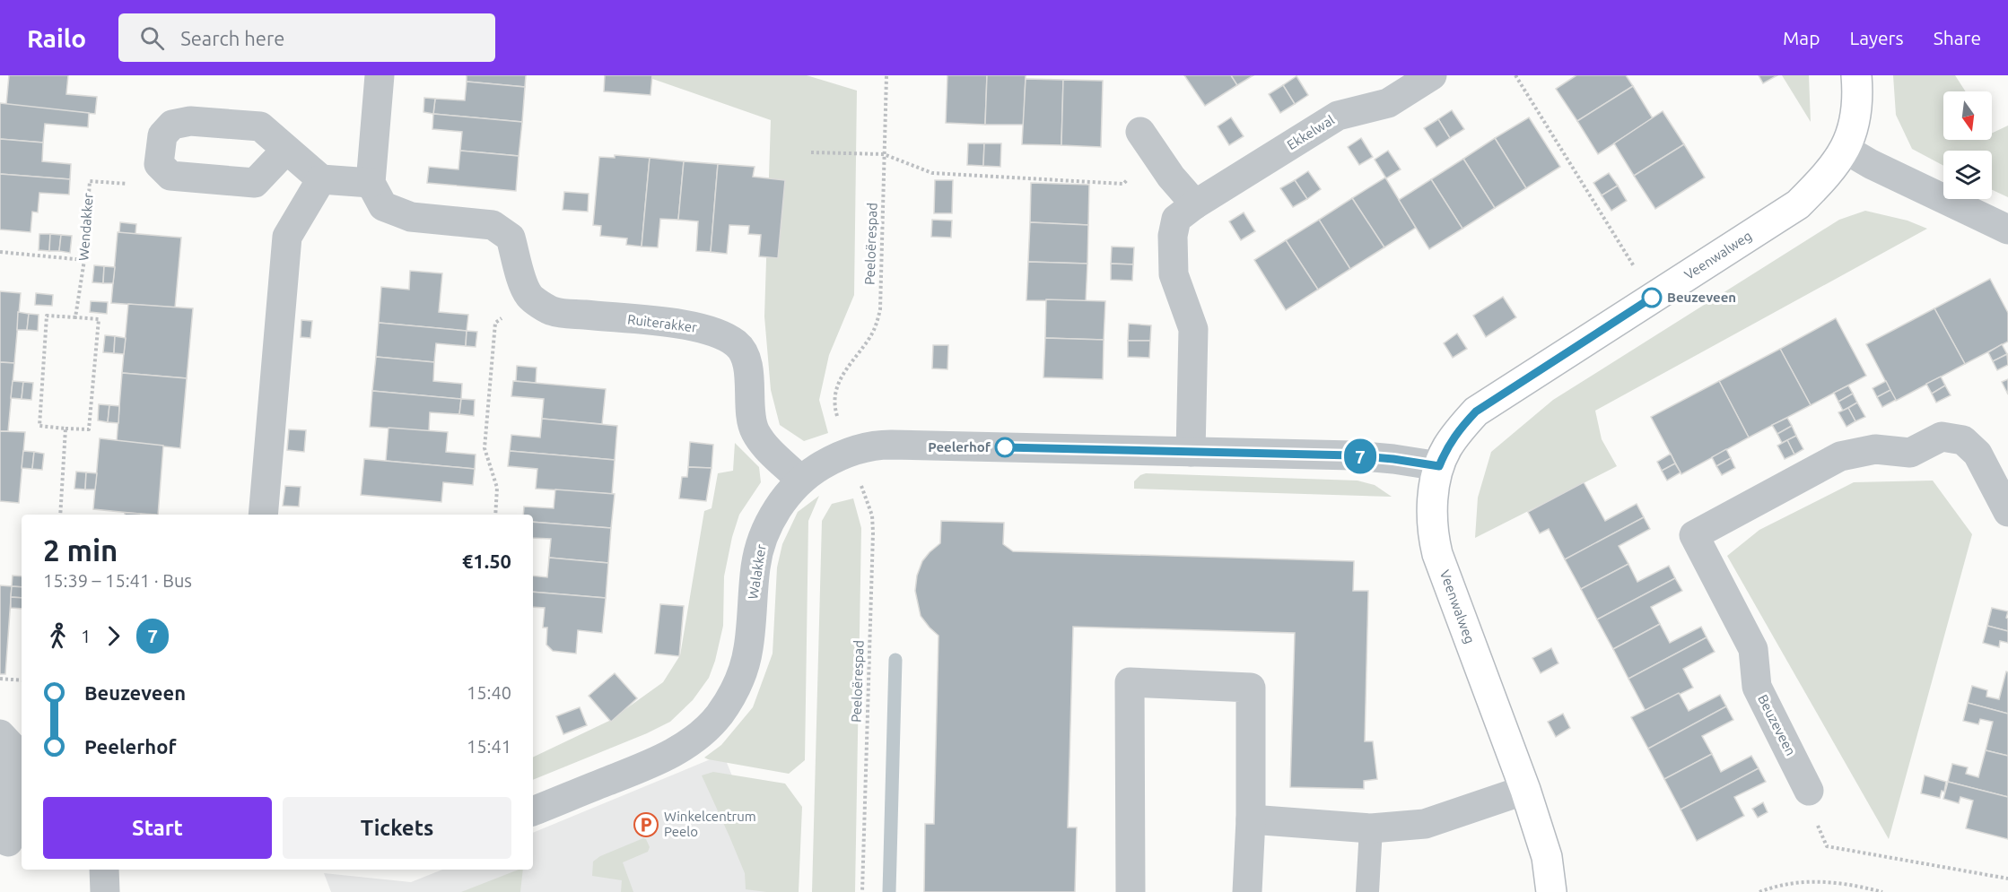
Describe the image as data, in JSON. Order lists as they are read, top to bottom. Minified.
{"streets":{"street":["Ekkelwal","Veenwalweg","Ruiterakker","Walakker","Beuzeveen"],"path":["Wendakker","Peeloërespad"]},"crossings":[["Ekkelwal","Walakker"],["Veenwalweg","Walakker"],["Ruiterakker","Walakker"]],"places":{"other":["Beuzeveen","Peelerhof"],"parking":["Winkelcentrum Peelo"]},"lines":["bus line 7"],"north":"bottom","page":{"header":"Railo","search":"Search here","nav":["Map","Layers","Share"],"on_map":"7","heading":["2 min","15:39 – 15:41 · Bus","€1.50"],"legs":["1","7"],"list":[{"name":"Beuzeveen","value":"15:40"},{"name":"Peelerhof","value":"15:41"}],"buttons":["Start","Tickets"]}}
